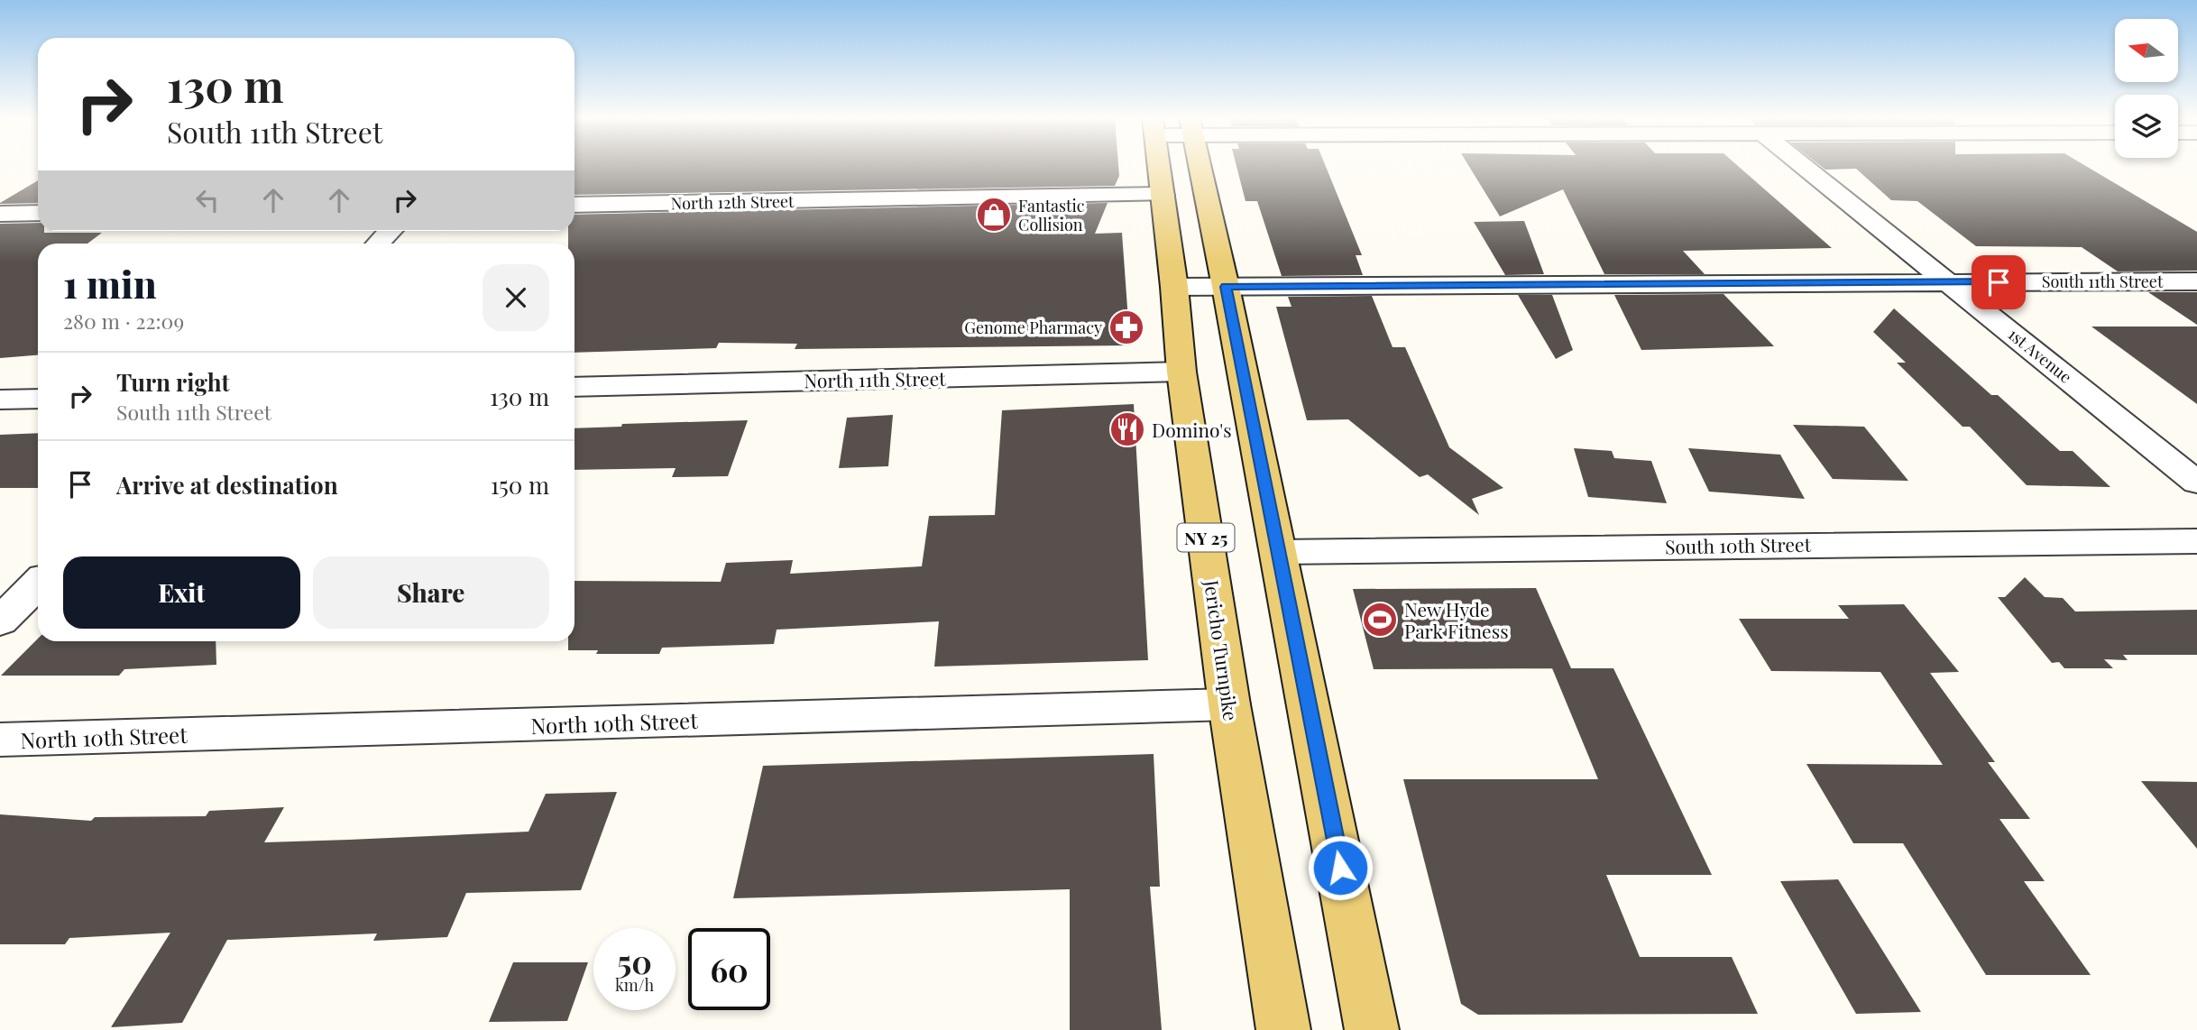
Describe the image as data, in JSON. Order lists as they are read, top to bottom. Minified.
{"streets":{"main road":["NY 25","Jericho Turnpike"],"street":["North 12th Street","South 11th Street","1st Avenue","North 11th Street","South 10th Street","North 10th Street"]},"crossings":[["North 12th Street","Jericho Turnpike"],["South 11th Street","1st Avenue"],["South 11th Street","Jericho Turnpike"],["North 11th Street","Jericho Turnpike"],["Jericho Turnpike","North 10th Street"]],"places":{"shop":["Fantastic Collision"],"pharmacy":["Genome Pharmacy"],"restaurant":["Domino's"],"sports":["New Hyde Park Fitness"]},"north":"left","page":{"turn":["130 m","South 11th Street"],"heading":["1 min","280 m · 22:09"],"list":[{"name":"Turn right","note":"South 11th Street","value":"130 m"},{"name":"Arrive at destination","value":"150 m"}],"buttons":["Exit","Share"],"speed":"50 km/h","limit":"60"}}
